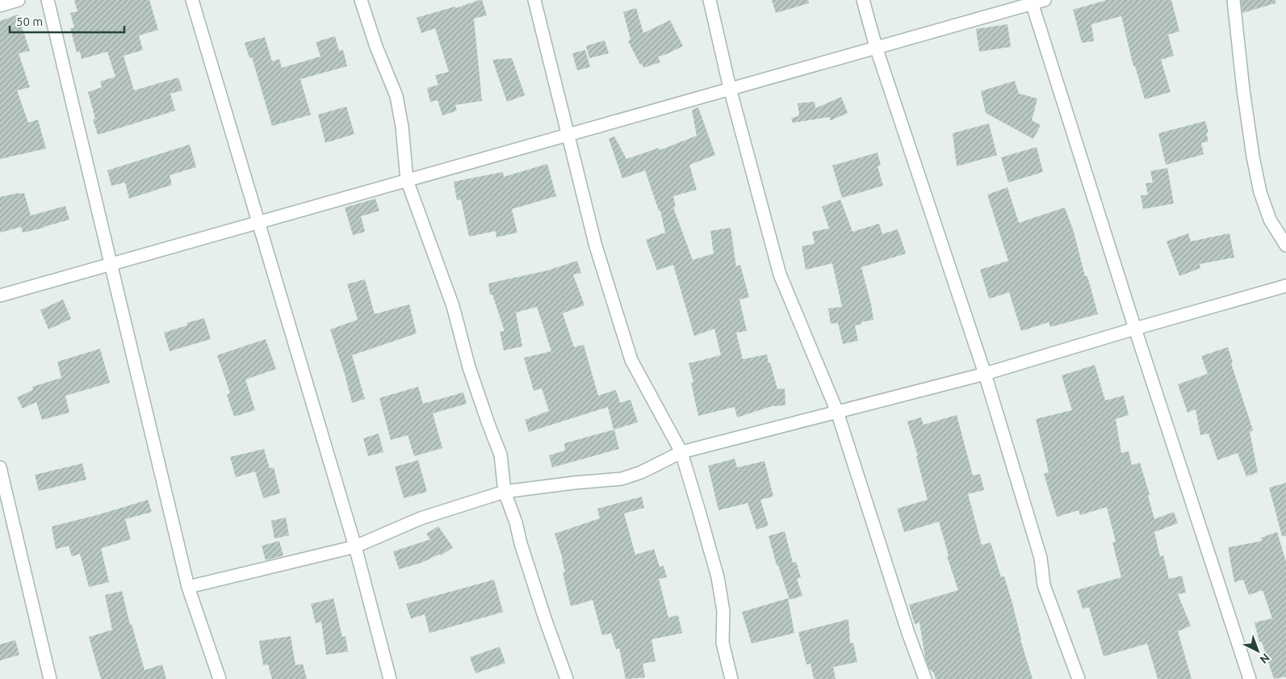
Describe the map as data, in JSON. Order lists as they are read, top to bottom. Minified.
{"scale_bar":"50 m","north":"bottom right"}
